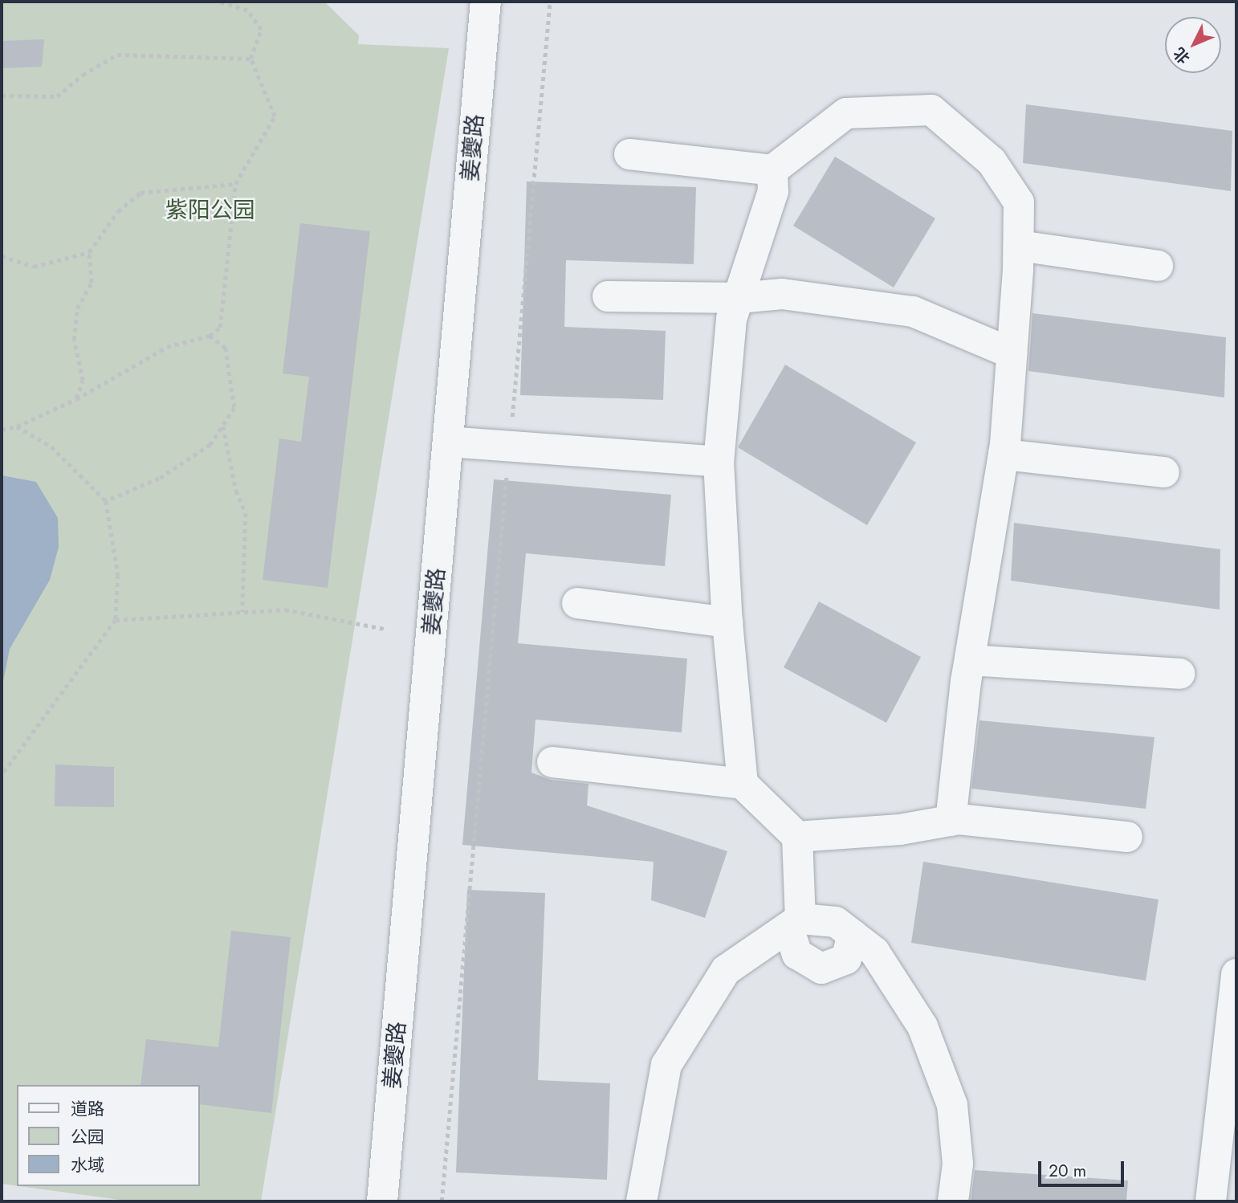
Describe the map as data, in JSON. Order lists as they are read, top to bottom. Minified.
{"streets":{"street":["姜夔路"]},"parks":["紫阳公园"],"legend":["道路","公园","水域"],"scale_bar":"20 m","north":"bottom left"}
